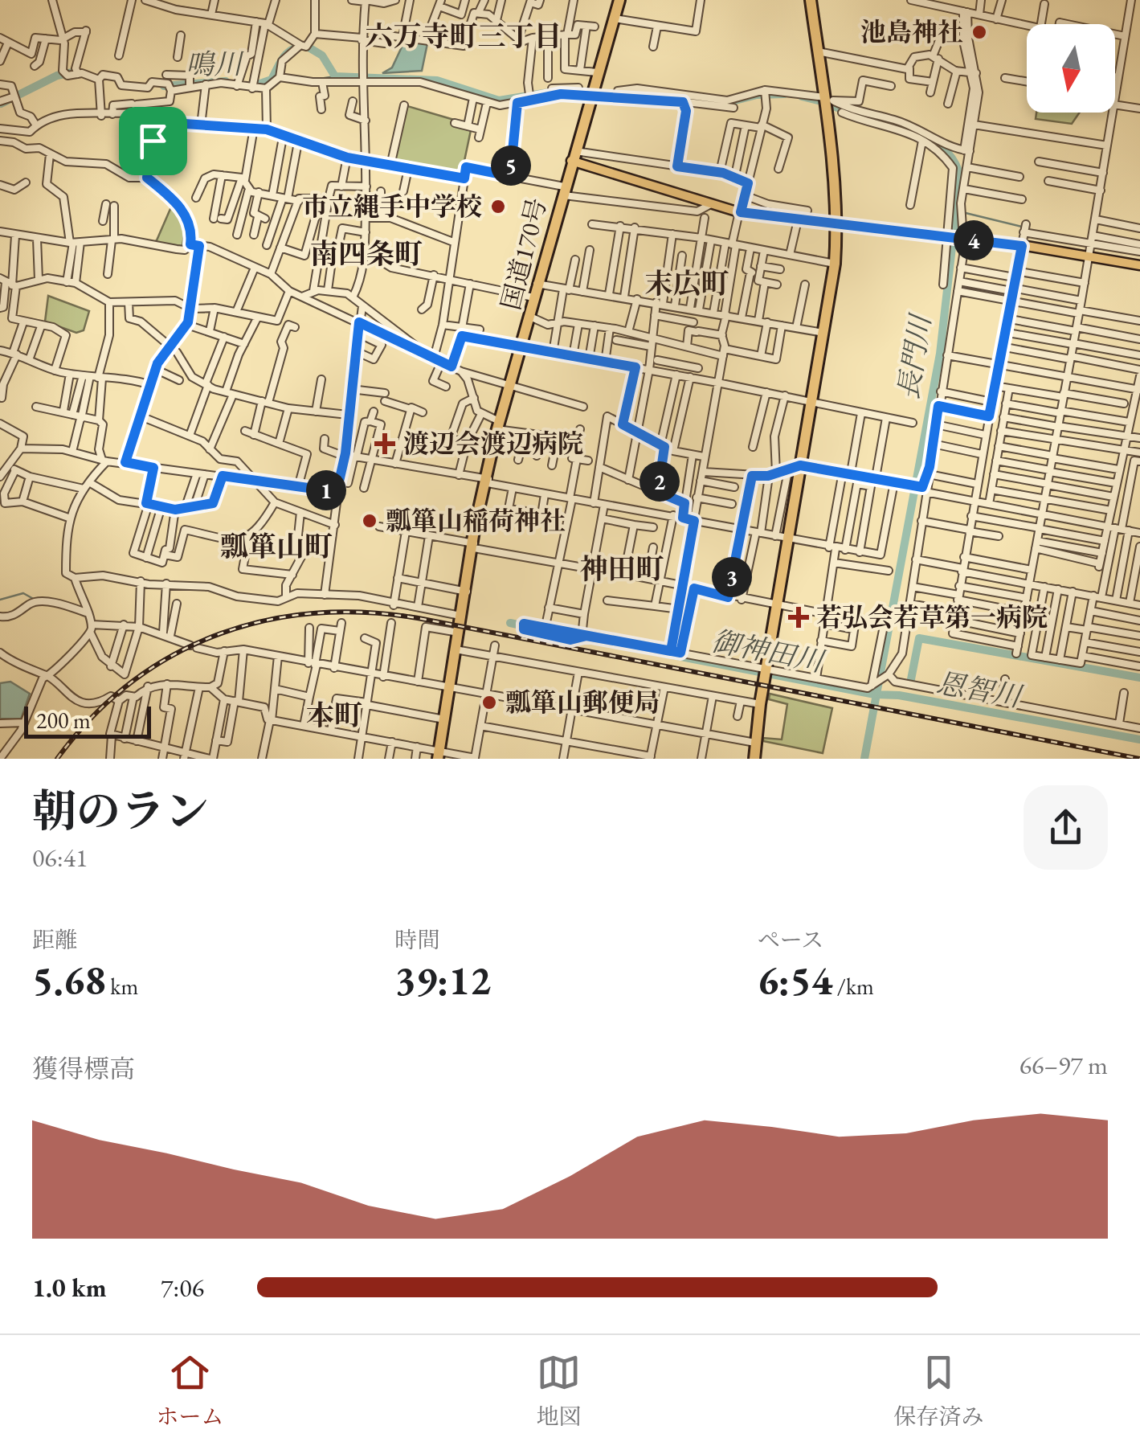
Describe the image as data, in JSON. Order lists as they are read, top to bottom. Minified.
{"streets":{"highway":["国道170号"]},"districts":["六万寺町三丁目","南四条町","末広町","瓢箪山町","神田町","本町"],"water":["鳴川","長門川","御神田川","恩智川"],"places":{"other":["池島神社","市立縄手中学校","瓢箪山稲荷神社","瓢箪山郵便局"],"health":["渡辺会渡辺病院","若弘会若草第一病院"]},"scale_bar":"200 m","north":"bottom","page":{"pins":["5","4","2","1","3"],"scale":"200 m","heading":["朝のラン","06:41"],"stats":[["距離","5.68 km"],["時間","39:12"],["ペース","6:54 /km"]],"chart":["獲得標高","66–97 m"],"list":[{"name":"1.0 km","note":"7:06"}],"tabs":["ホーム","地図","保存済み"]}}
